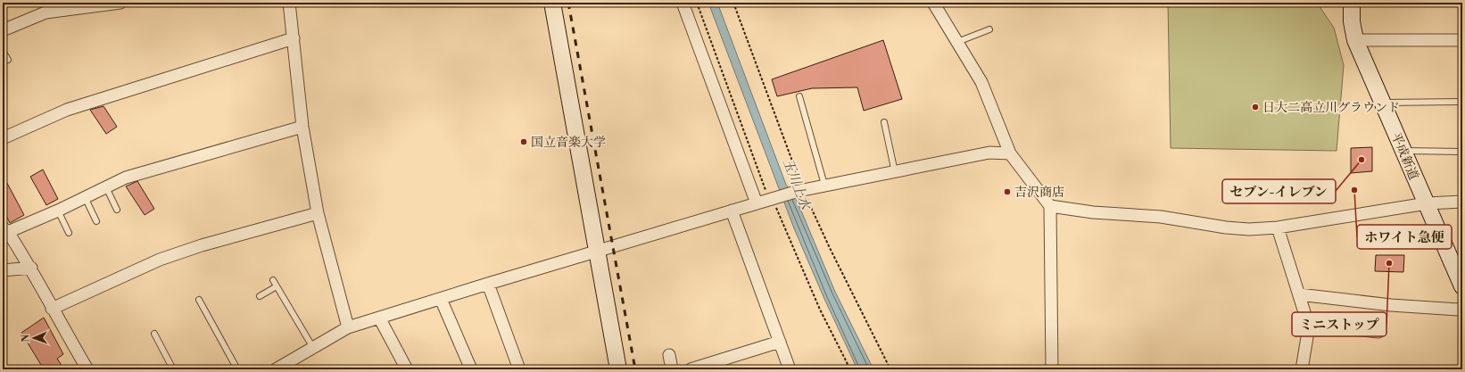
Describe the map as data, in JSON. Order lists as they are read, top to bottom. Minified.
{"streets":{"street":["平成新道"]},"water":["玉川上水"],"places":["日大二高立川グラウンド","国立音楽大学","セブン-イレブン","ホワイト急便","吉沢商店","ミニストップ"],"north":"left"}
